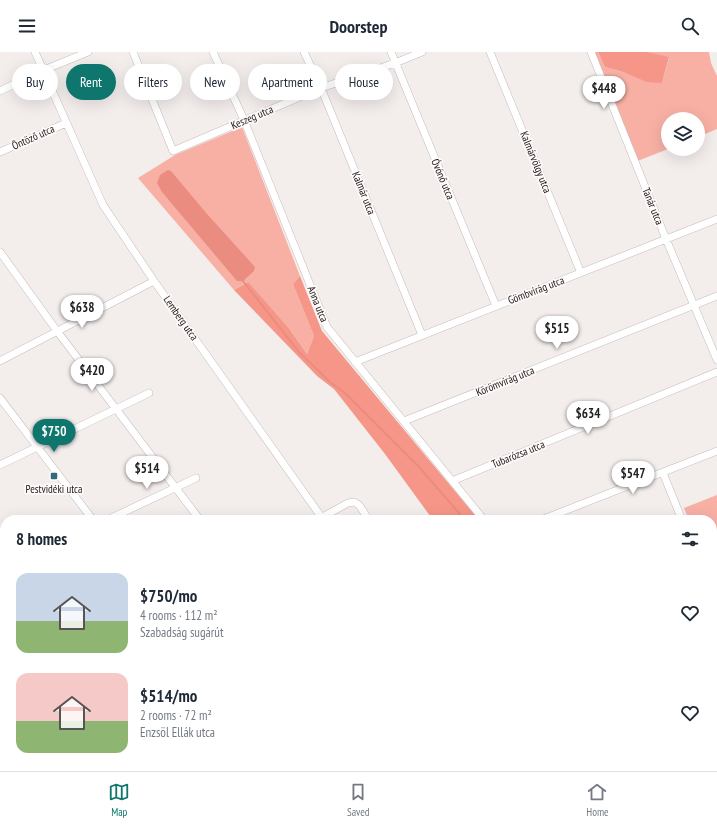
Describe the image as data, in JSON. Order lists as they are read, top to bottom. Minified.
{"streets":{"street":["Keszeg utca","Öntöző utca","Kalmárvölgy utca","Óvónő utca","Kalmár utca","Tanár utca","Gömbvirág utca","Anna utca","Lemberg utca","Körömvirág utca","Tubarózsa utca"]},"crossings":[["Keszeg utca","Óvónő utca"],["Keszeg utca","Anna utca"],["Öntöző utca","Lemberg utca"],["Kalmárvölgy utca","Gömbvirág utca"],["Óvónő utca","Gömbvirág utca"],["Kalmár utca","Gömbvirág utca"],["Tanár utca","Gömbvirág utca"],["Tanár utca","Körömvirág utca"],["Gömbvirág utca","Anna utca"],["Anna utca","Körömvirág utca"],["Anna utca","Tubarózsa utca"]],"places":{"transit":["Pestvidéki utca"]},"page":{"header":"Doorstep","chip":["Buy","Rent","Filters","New","Apartment","House"],"price":["$448","$638","$515","$420","$634","$750","$514","$547"],"heading":"8 homes","list":[{"name":"$750/mo","note":"4 rooms · 112 m² · Szabadság sugárút"},{"name":"$514/mo","note":"2 rooms · 72 m² · Enzsöl Ellák utca"}],"tabs":["Map","Saved","Home"]}}
